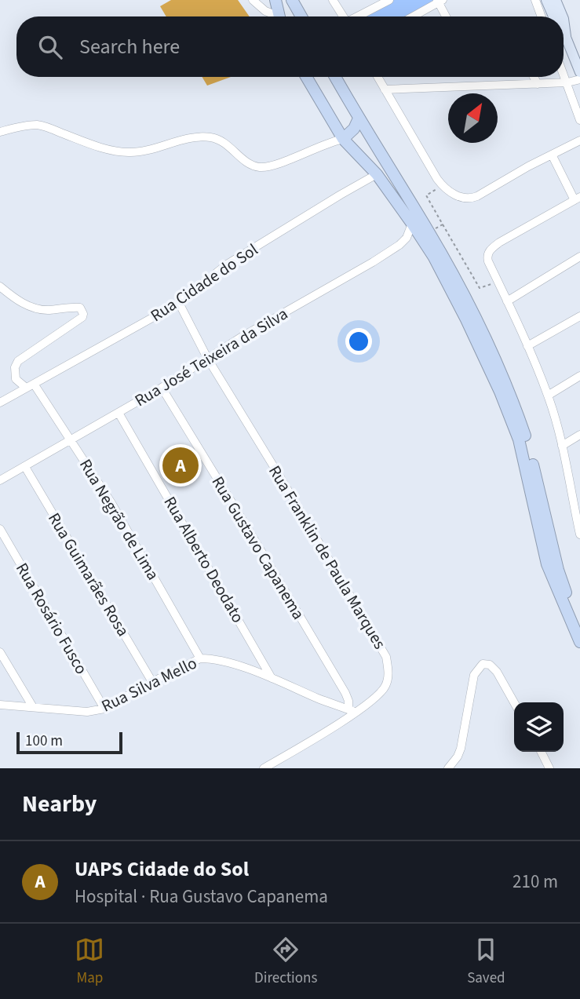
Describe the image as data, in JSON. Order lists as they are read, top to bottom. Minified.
{"streets":{"street":["Rua Cidade do Sol","Rua José Teixeira da Silva","Rua Negrão de Lima","Rua Gustavo Capanema","Rua Franklin de Paula Marques","Rua Alberto Deodato","Rua Guimarães Rosa","Rua Rosário Fusco","Rua Silva Mello"]},"crossings":[["Rua Cidade do Sol","Rua Negrão de Lima"],["Rua Cidade do Sol","Rua Franklin de Paula Marques"],["Rua José Teixeira da Silva","Rua Negrão de Lima"],["Rua José Teixeira da Silva","Rua Gustavo Capanema"],["Rua José Teixeira da Silva","Rua Franklin de Paula Marques"],["Rua José Teixeira da Silva","Rua Alberto Deodato"],["Rua José Teixeira da Silva","Rua Guimarães Rosa"],["Rua Negrão de Lima","Rua Silva Mello"],["Rua Gustavo Capanema","Rua Franklin de Paula Marques"],["Rua Gustavo Capanema","Rua Silva Mello"],["Rua Franklin de Paula Marques","Rua Silva Mello"],["Rua Alberto Deodato","Rua Silva Mello"],["Rua Guimarães Rosa","Rua Silva Mello"],["Rua Rosário Fusco","Rua Silva Mello"]],"scale_bar":"100 m","north":"top right","page":{"search":"Search here","pins":"A","scale":"100 m","heading":"Nearby","list":[{"mark":"A","name":"UAPS Cidade do Sol","note":"Hospital · Rua Gustavo Capanema","value":"210 m"}],"nav":["Map","Directions","Saved"]}}
